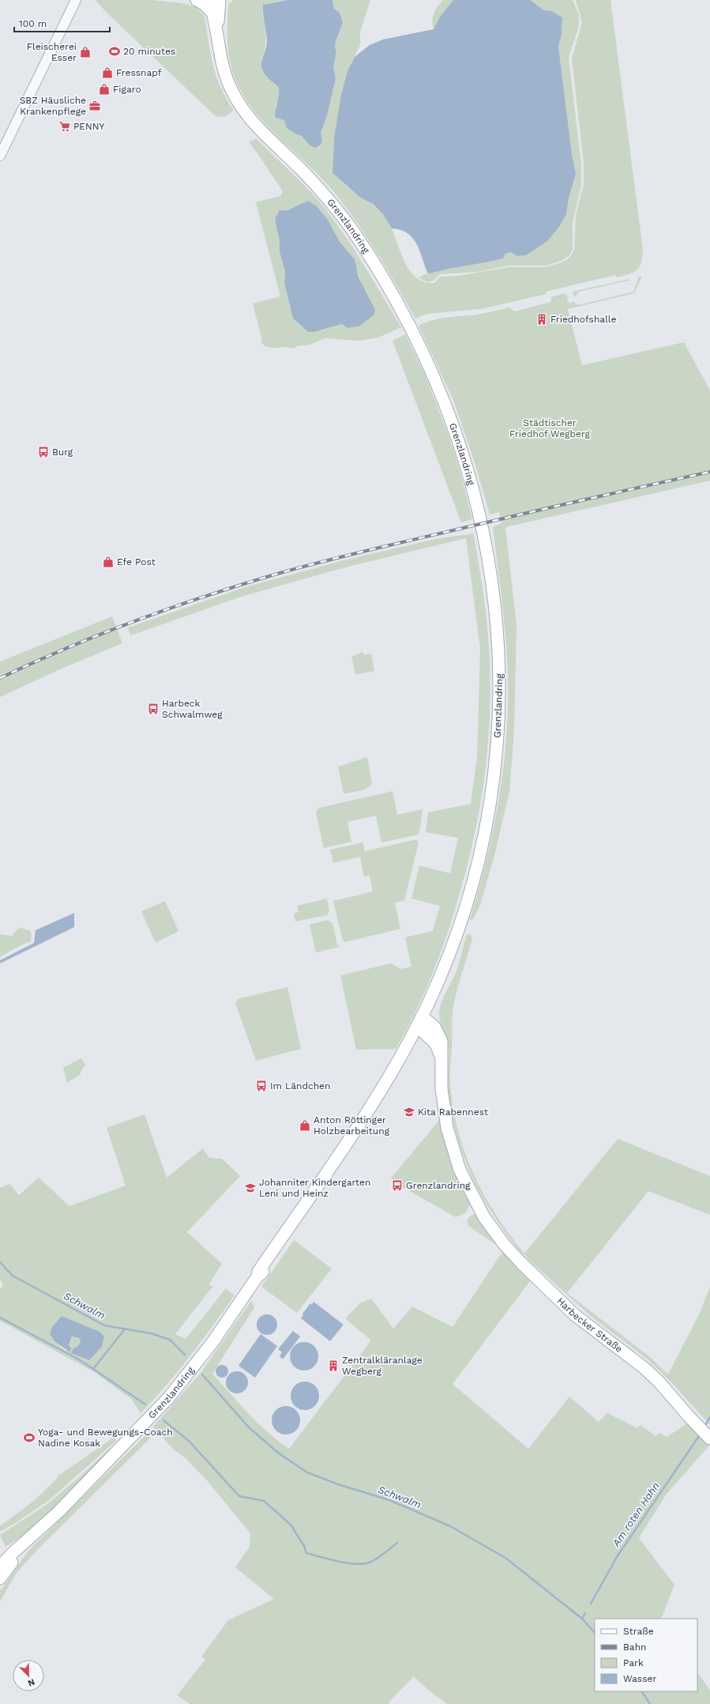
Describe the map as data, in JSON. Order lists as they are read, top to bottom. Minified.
{"streets":{"main road":["Grenzlandring","Harbecker Straße"]},"crossings":[["Grenzlandring","Harbecker Straße"]],"water":["Schwalm","Am roten Hahn"],"parks":["Städtischer Friedhof Wegberg"],"places":{"sports":["20 minutes","Yoga- und Bewegungs-Coach Nadine Kosak"],"shop":["Fleischerei Esser","Fressnapf","Figaro","Efe Post","Anton Röttinger Holzbearbeitung"],"office":["SBZ Häusliche Krankenpflege"],"supermarket":["PENNY"],"building":["Friedhofshalle","Zentralkläranlage Wegberg"],"bus stop":["Burg","Harbeck Schwalmweg","Im Ländchen","Grenzlandring"],"school or university":["Kita Rabennest","Johanniter Kindergarten Leni und Heinz"]},"legend":["Straße","Bahn","Park","Wasser"],"scale_bar":"100 m","north":"bottom right"}
